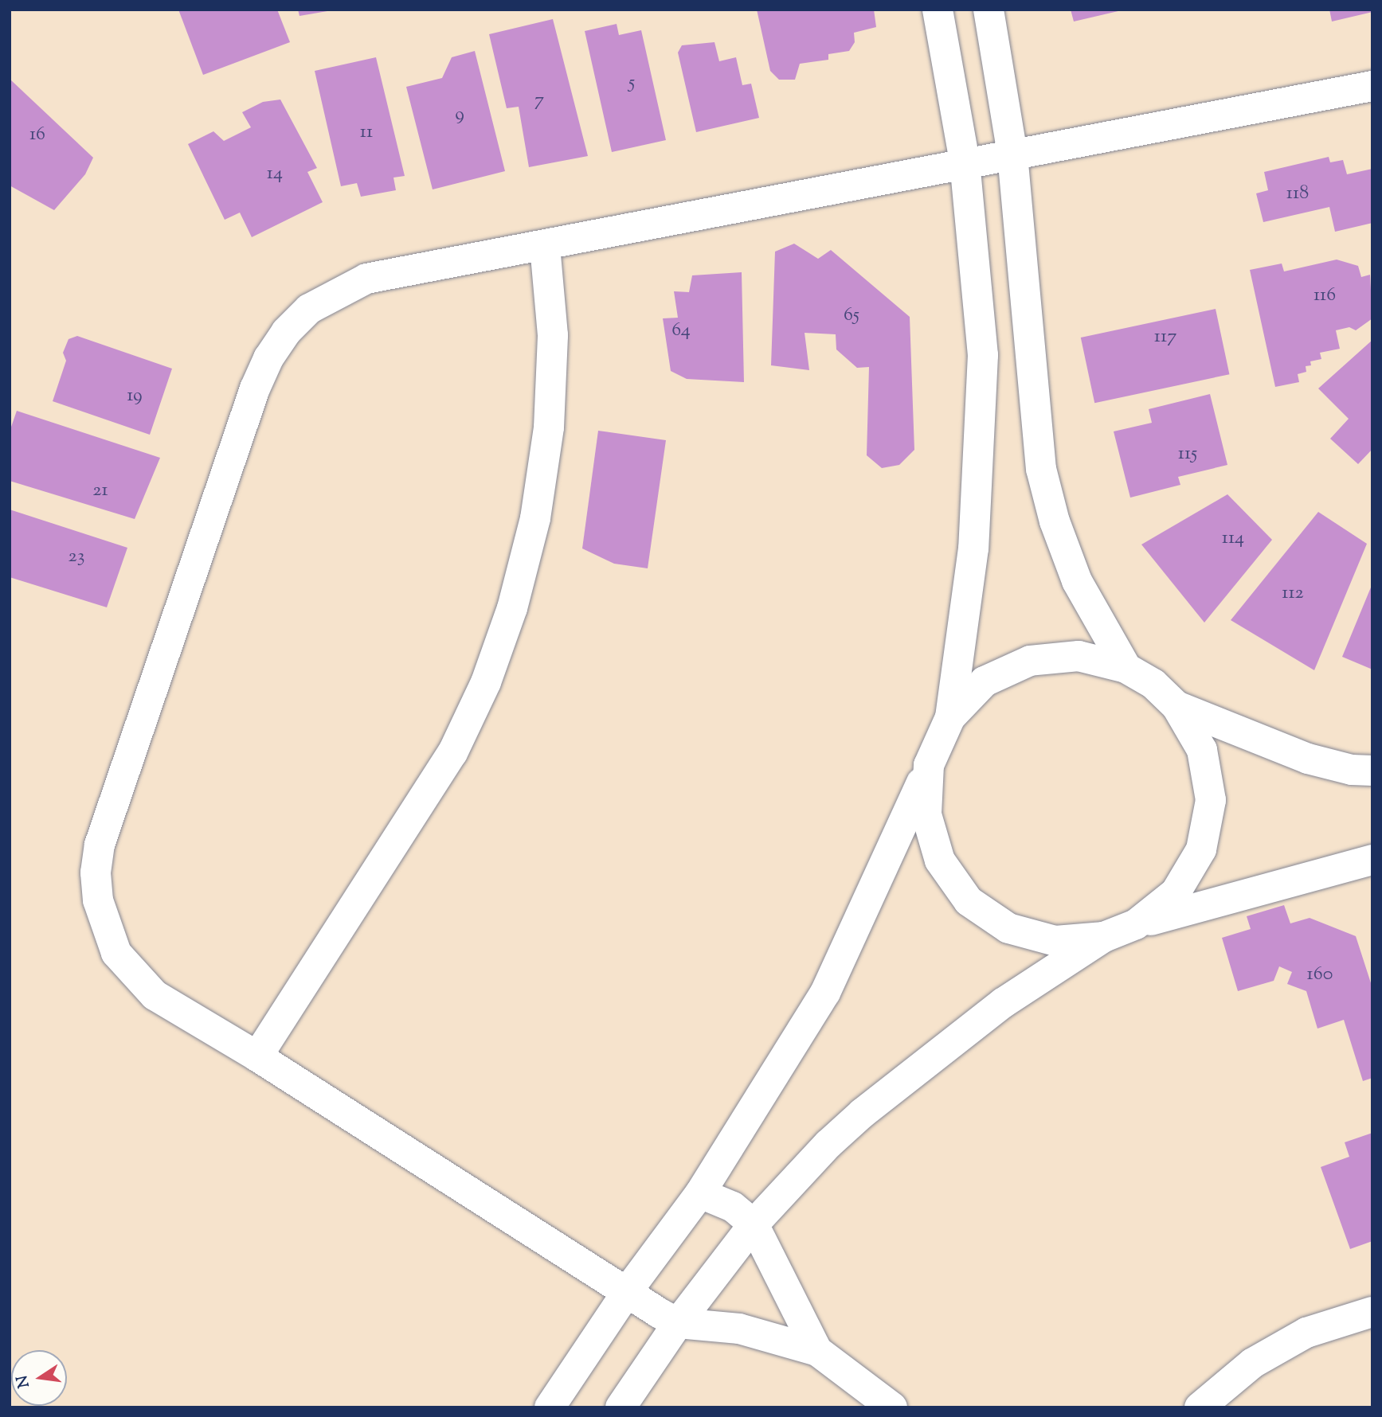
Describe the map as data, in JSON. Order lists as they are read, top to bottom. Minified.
{"house_numbers":["5","7","9","11","16","14","118","116","65","64","117","19","115","21","114","23","112","160"],"north":"left"}
